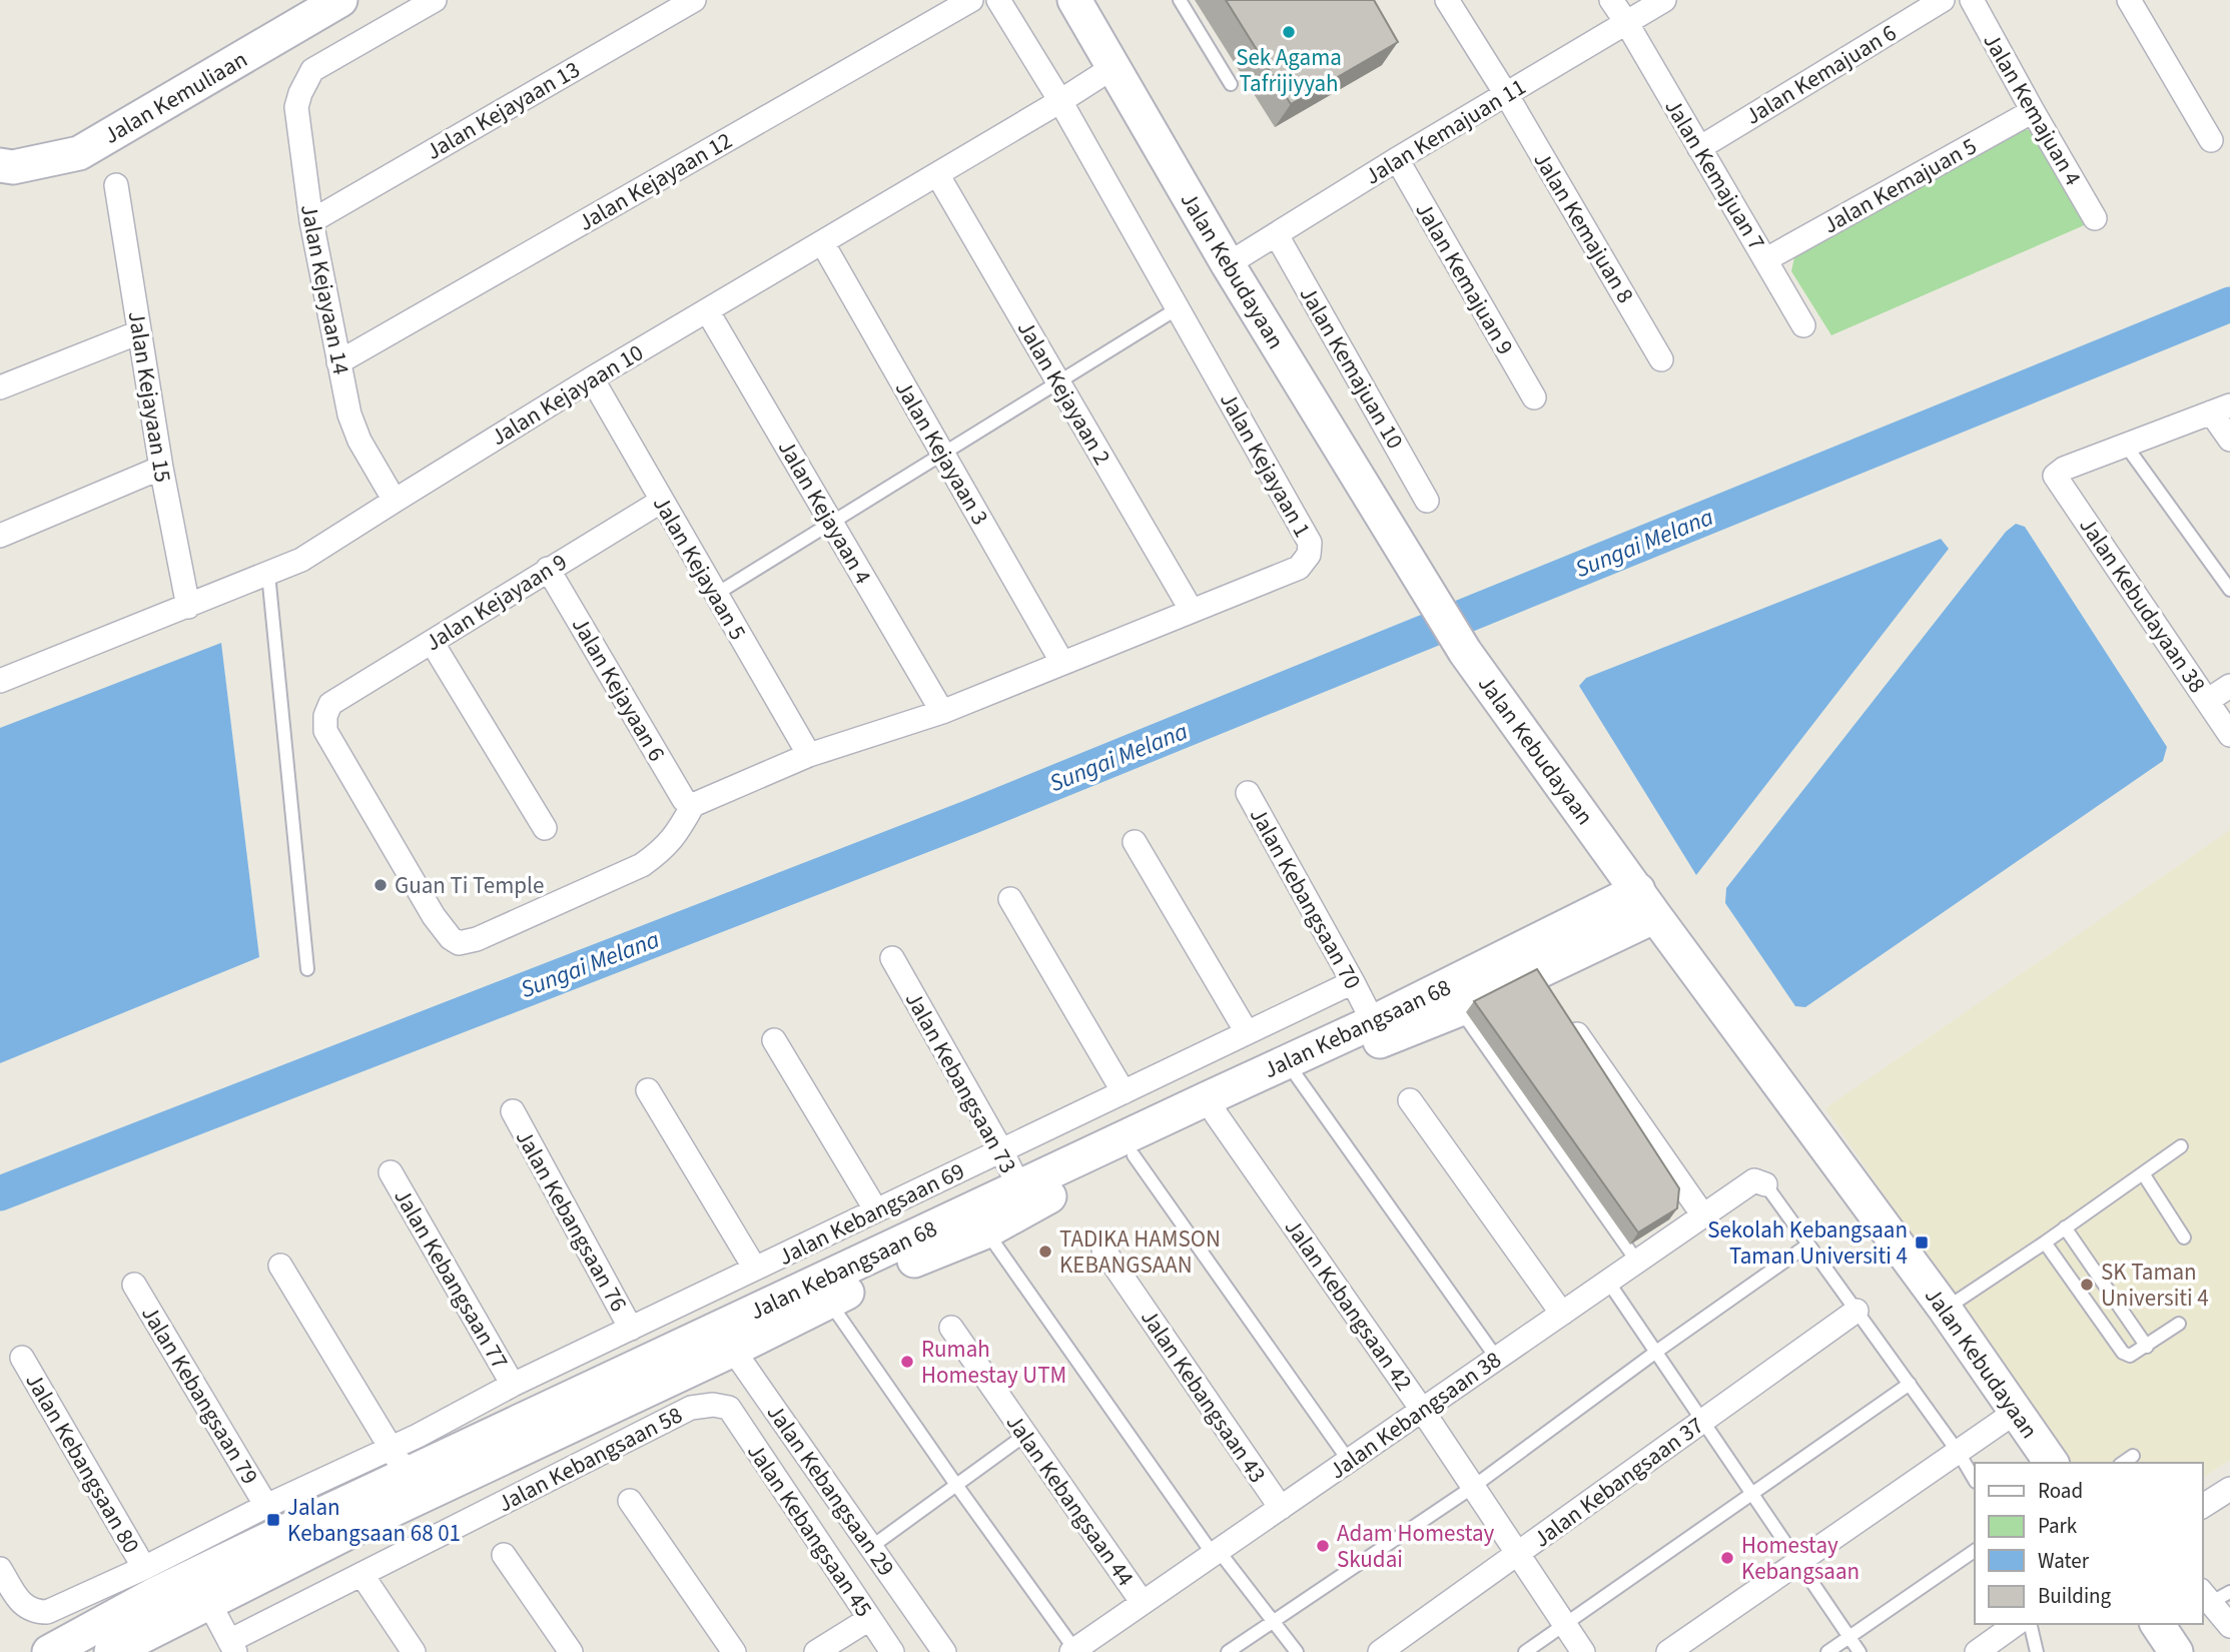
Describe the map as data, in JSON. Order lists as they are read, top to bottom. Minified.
{"streets":{"street":["Jalan Kemajuan 6","Jalan Kemuliaan","Jalan Kemajuan 4","Jalan Kejayaan 13","Jalan Kemajuan 11","Jalan Kemajuan 7","Jalan Kejayaan 12","Jalan Kemajuan 5","Jalan Kemajuan 8","Jalan Kebudayaan","Jalan Kemajuan 9","Jalan Kejayaan 14","Jalan Kemajuan 10","Jalan Kejayaan 2","Jalan Kejayaan 10","Jalan Kejayaan 15","Jalan Kejayaan 3","Jalan Kejayaan 1","Jalan Kejayaan 4","Jalan Kejayaan 5","Jalan Kejayaan 9","Jalan Kebudayaan 38","Jalan Kejayaan 6","Jalan Kebangsaan 70","Jalan Kebangsaan 68","Jalan Kebangsaan 73","Jalan Kebangsaan 69","Jalan Kebangsaan 76","Jalan Kebangsaan 77","Jalan Kebangsaan 42","Jalan Kebangsaan 79","Jalan Kebangsaan 43","Jalan Kebangsaan 38","Jalan Kebangsaan 58","Jalan Kebangsaan 80","Jalan Kebangsaan 37","Jalan Kebangsaan 29","Jalan Kebangsaan 44","Jalan Kebangsaan 45"]},"crossings":[["Jalan Kemajuan 6","Jalan Kemajuan 7"],["Jalan Kemajuan 4","Jalan Kemajuan 5"],["Jalan Kejayaan 13","Jalan Kejayaan 14"],["Jalan Kemajuan 11","Jalan Kemajuan 7"],["Jalan Kemajuan 11","Jalan Kemajuan 8"],["Jalan Kemajuan 11","Jalan Kebudayaan"],["Jalan Kemajuan 11","Jalan Kemajuan 9"],["Jalan Kemajuan 11","Jalan Kemajuan 10"],["Jalan Kemajuan 7","Jalan Kemajuan 5"],["Jalan Kejayaan 12","Jalan Kejayaan 14"],["Jalan Kebudayaan","Jalan Kejayaan 10"],["Jalan Kebudayaan","Jalan Kebangsaan 68"],["Jalan Kejayaan 14","Jalan Kejayaan 10"],["Jalan Kejayaan 2","Jalan Kejayaan 10"],["Jalan Kejayaan 2","Jalan Kejayaan 1"],["Jalan Kejayaan 10","Jalan Kejayaan 15"],["Jalan Kejayaan 10","Jalan Kejayaan 3"],["Jalan Kejayaan 10","Jalan Kejayaan 1"],["Jalan Kejayaan 10","Jalan Kejayaan 4"],["Jalan Kejayaan 10","Jalan Kejayaan 5"],["Jalan Kejayaan 3","Jalan Kejayaan 1"],["Jalan Kejayaan 1","Jalan Kejayaan 4"],["Jalan Kejayaan 1","Jalan Kejayaan 5"],["Jalan Kejayaan 5","Jalan Kejayaan 9"],["Jalan Kejayaan 9","Jalan Kejayaan 6"],["Jalan Kebangsaan 70","Jalan Kebangsaan 68"],["Jalan Kebangsaan 70","Jalan Kebangsaan 69"],["Jalan Kebangsaan 68","Jalan Kebangsaan 73"],["Jalan Kebangsaan 68","Jalan Kebangsaan 69"],["Jalan Kebangsaan 68","Jalan Kebangsaan 42"],["Jalan Kebangsaan 68","Jalan Kebangsaan 58"],["Jalan Kebangsaan 68","Jalan Kebangsaan 29"],["Jalan Kebangsaan 73","Jalan Kebangsaan 69"],["Jalan Kebangsaan 69","Jalan Kebangsaan 76"],["Jalan Kebangsaan 69","Jalan Kebangsaan 77"],["Jalan Kebangsaan 69","Jalan Kebangsaan 79"],["Jalan Kebangsaan 69","Jalan Kebangsaan 80"],["Jalan Kebangsaan 42","Jalan Kebangsaan 38"],["Jalan Kebangsaan 42","Jalan Kebangsaan 37"],["Jalan Kebangsaan 43","Jalan Kebangsaan 38"],["Jalan Kebangsaan 38","Jalan Kebangsaan 44"],["Jalan Kebangsaan 58","Jalan Kebangsaan 45"]],"water":["Sungai Melana"],"places":{"other":["Sek Agama Tafrijiyyah","Guan Ti Temple","TADIKA HAMSON KEBANGSAAN","SK Taman Universiti 4","Rumah Homestay UTM","Adam Homestay Skudai","Homestay Kebangsaan"],"transit":["Sekolah Kebangsaan Taman Universiti 4","Jalan Kebangsaan 68 01"]},"legend":["Road","Park","Water","Building"]}
